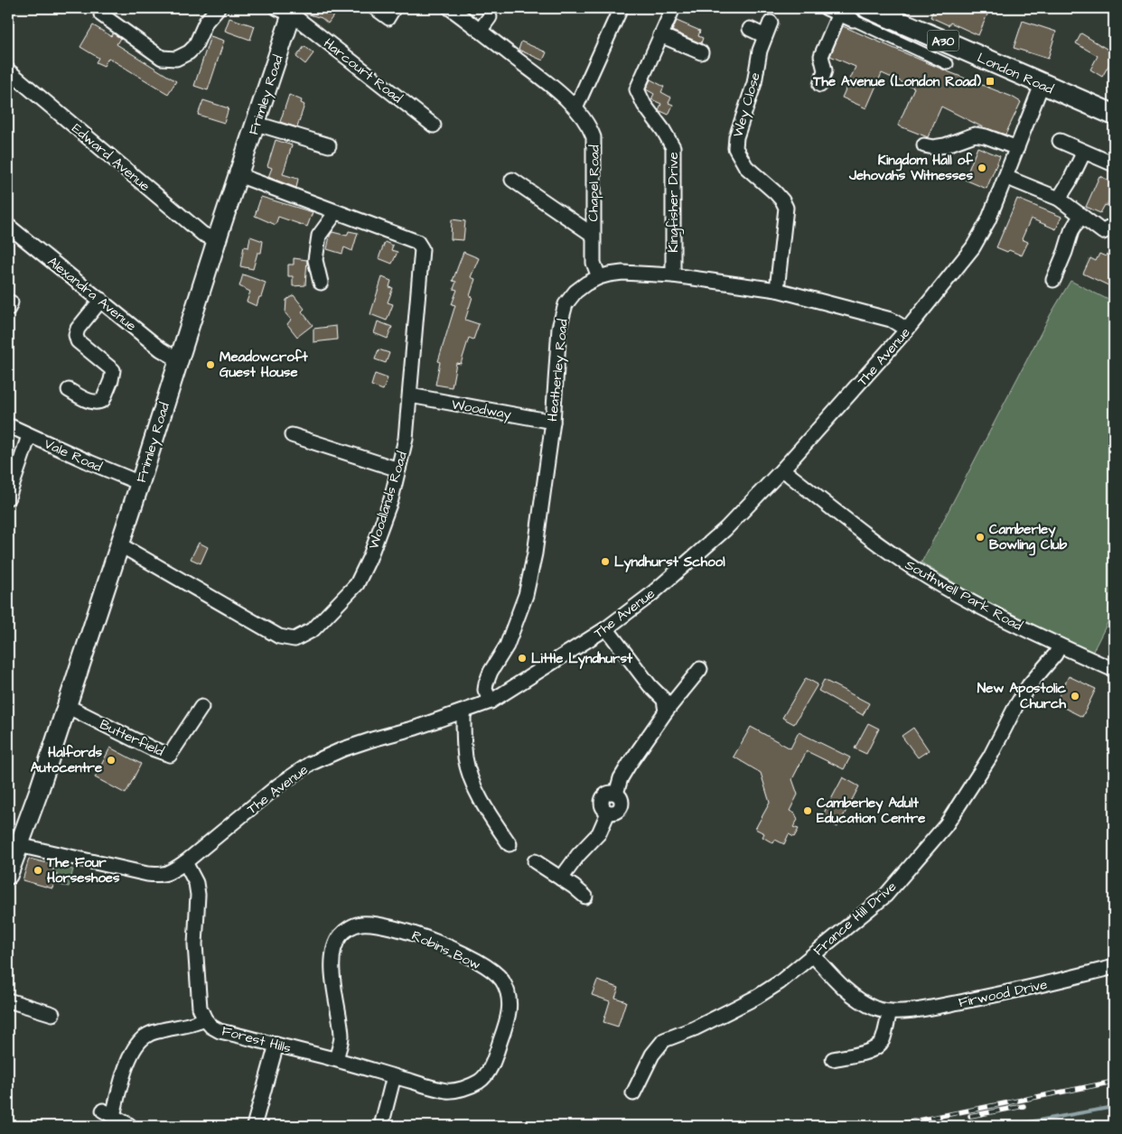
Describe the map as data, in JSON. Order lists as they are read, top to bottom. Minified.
{"streets":{"main road":["A30","London Road","Frimley Road"],"street":["Harcourt Road","Wey Close","Edward Avenue","Chapel Road","Kingfisher Drive","Alexandra Avenue","The Avenue","Heatherley Road","Woodway","Vale Road","Woodlands Road","Southwell Park Road","Butterfield","France Hill Drive","Robins Bow","Firwood Drive","Forest Hills"]},"crossings":[["Harcourt Road","Frimley Road"],["London Road","The Avenue"],["Frimley Road","Edward Avenue"],["Frimley Road","Alexandra Avenue"],["Frimley Road","The Avenue"],["Frimley Road","Vale Road"],["Frimley Road","Woodlands Road"],["Frimley Road","Butterfield"],["Wey Close","Heatherley Road"],["Chapel Road","Heatherley Road"],["Kingfisher Drive","Heatherley Road"],["The Avenue","Heatherley Road"],["The Avenue","Southwell Park Road"],["The Avenue","Forest Hills"],["Heatherley Road","Woodway"],["Woodway","Woodlands Road"],["Southwell Park Road","France Hill Drive"],["France Hill Drive","Firwood Drive"],["Robins Bow","Forest Hills"]],"places":{"transit":["The Avenue (London Road)"],"other":["Kingdom Hall of Jehovahs Witnesses","Meadowcroft Guest House","Camberley Bowling Club","Lyndhurst School","Little Lyndhurst","New Apostolic Church","Halfords Autocentre","Camberley Adult Education Centre","The Four Horseshoes"]}}
